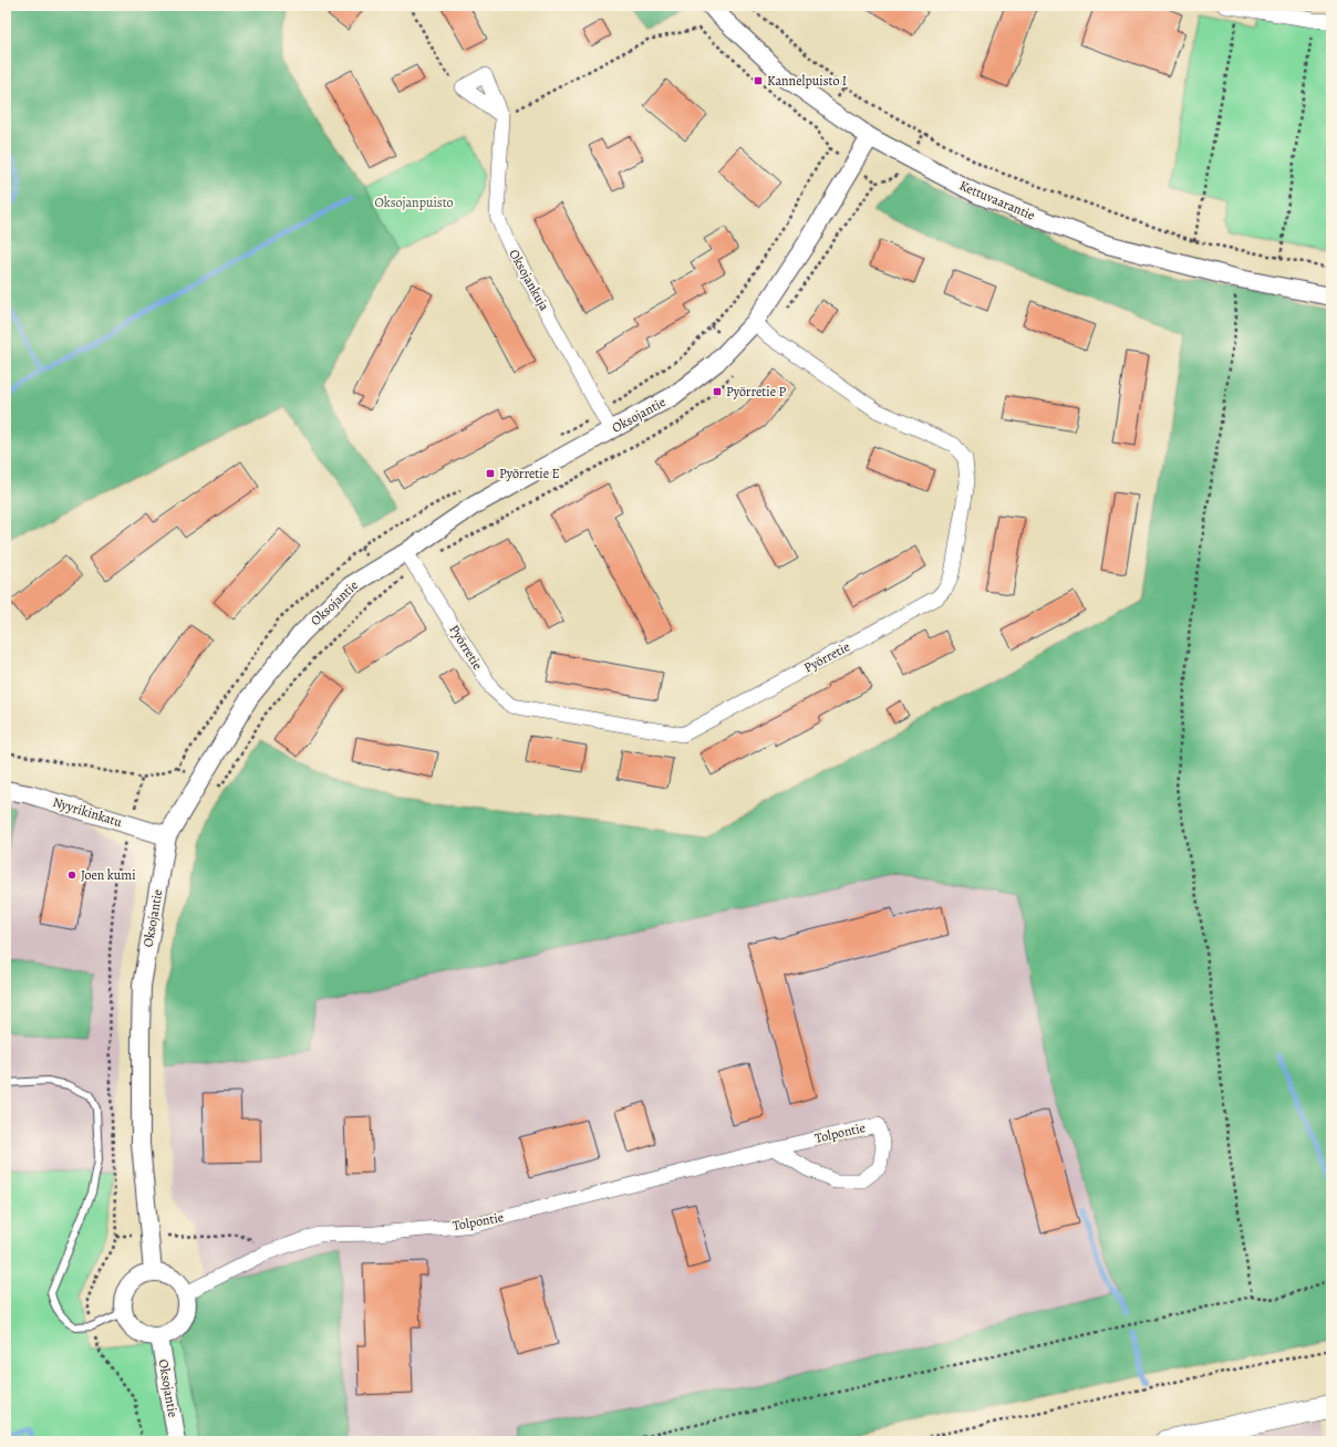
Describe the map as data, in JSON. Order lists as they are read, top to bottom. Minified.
{"streets":{"street":["Kettuvaarantie","Oksojankuja","Oksojantie","Pyörretie","Nyyrikinkatu","Tolpontie"]},"crossings":[["Kettuvaarantie","Oksojantie"],["Oksojankuja","Oksojantie"],["Oksojantie","Pyörretie"],["Oksojantie","Nyyrikinkatu"],["Oksojantie","Tolpontie"]],"parks":["Oksojanpuisto"],"places":{"transit":["Kannelpuisto I","Pyörretie P","Pyörretie E"],"other":["Joen kumi"]}}
